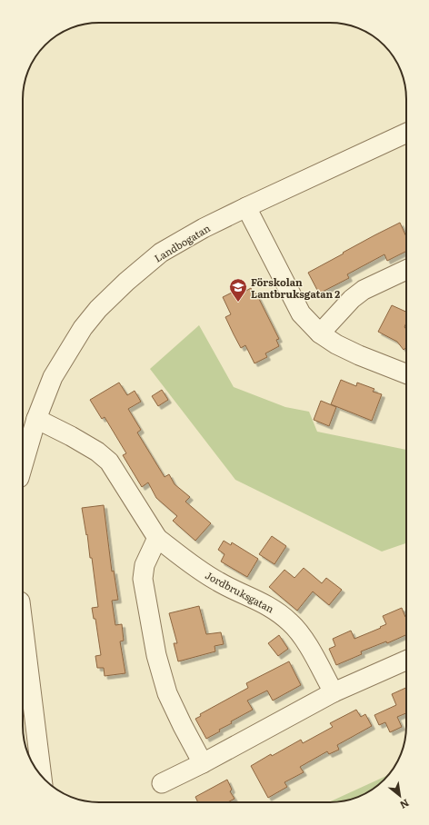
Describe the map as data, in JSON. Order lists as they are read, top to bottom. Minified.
{"streets":{"street":["Landbogatan","Jordbruksgatan"]},"crossings":[["Landbogatan","Jordbruksgatan"]],"places":{"school or university":["Förskolan Lantbruksgatan 2"]},"north":"bottom right"}
